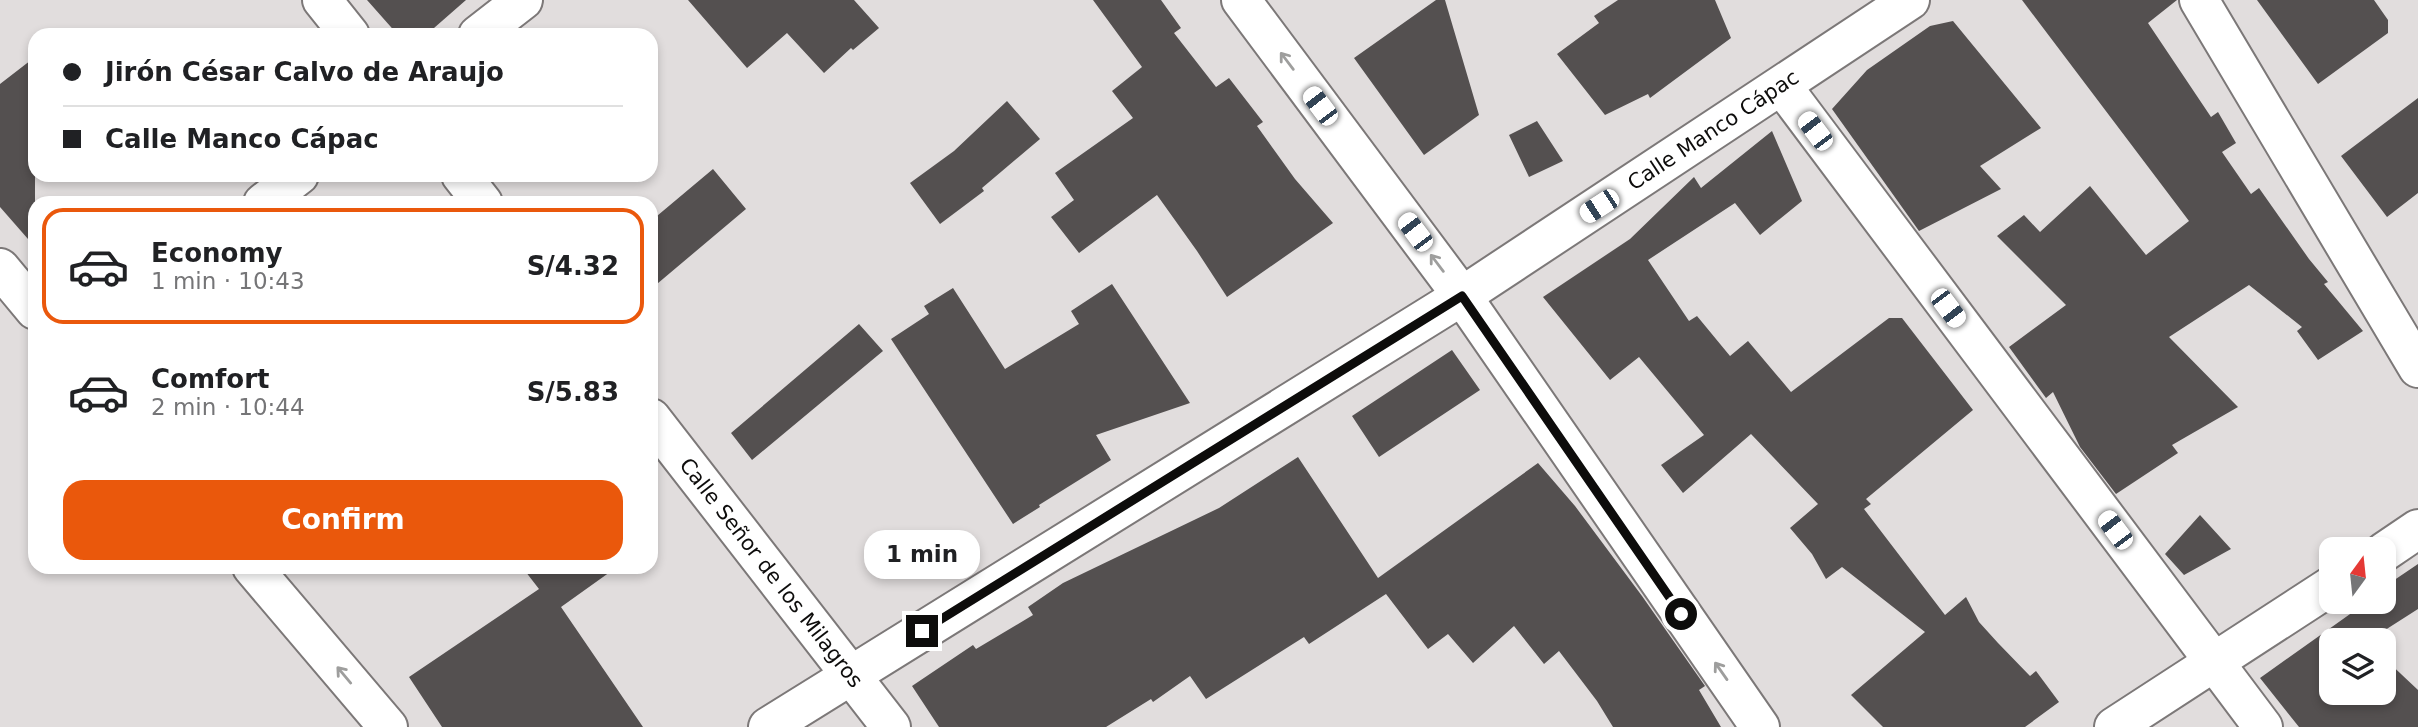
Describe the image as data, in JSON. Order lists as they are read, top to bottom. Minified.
{"streets":{"street":["Calle Manco Cápac","Calle Señor de los Milagros"]},"crossings":[["Calle Manco Cápac","Calle Señor de los Milagros"]],"north":"top","page":{"banner":["Jirón César Calvo de Araujo","Calle Manco Cápac"],"list":[{"name":"Economy","note":"1 min · 10:43","value":"S/4.32"},{"name":"Comfort","note":"2 min · 10:44","value":"S/5.83"}],"buttons":"Confirm","bubble":"1 min"}}
